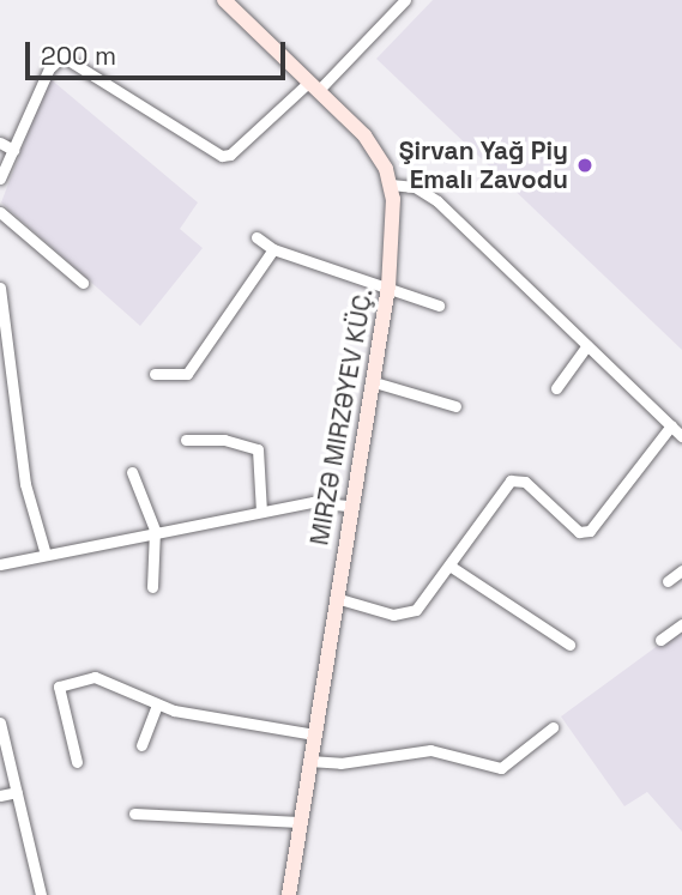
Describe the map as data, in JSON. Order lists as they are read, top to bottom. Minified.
{"streets":{"main road":["MIRZƏ MIRZƏYEV KÜÇ."]},"places":["Şirvan Yağ Piy Emalı Zavodu"],"scale_bar":"200 m"}
